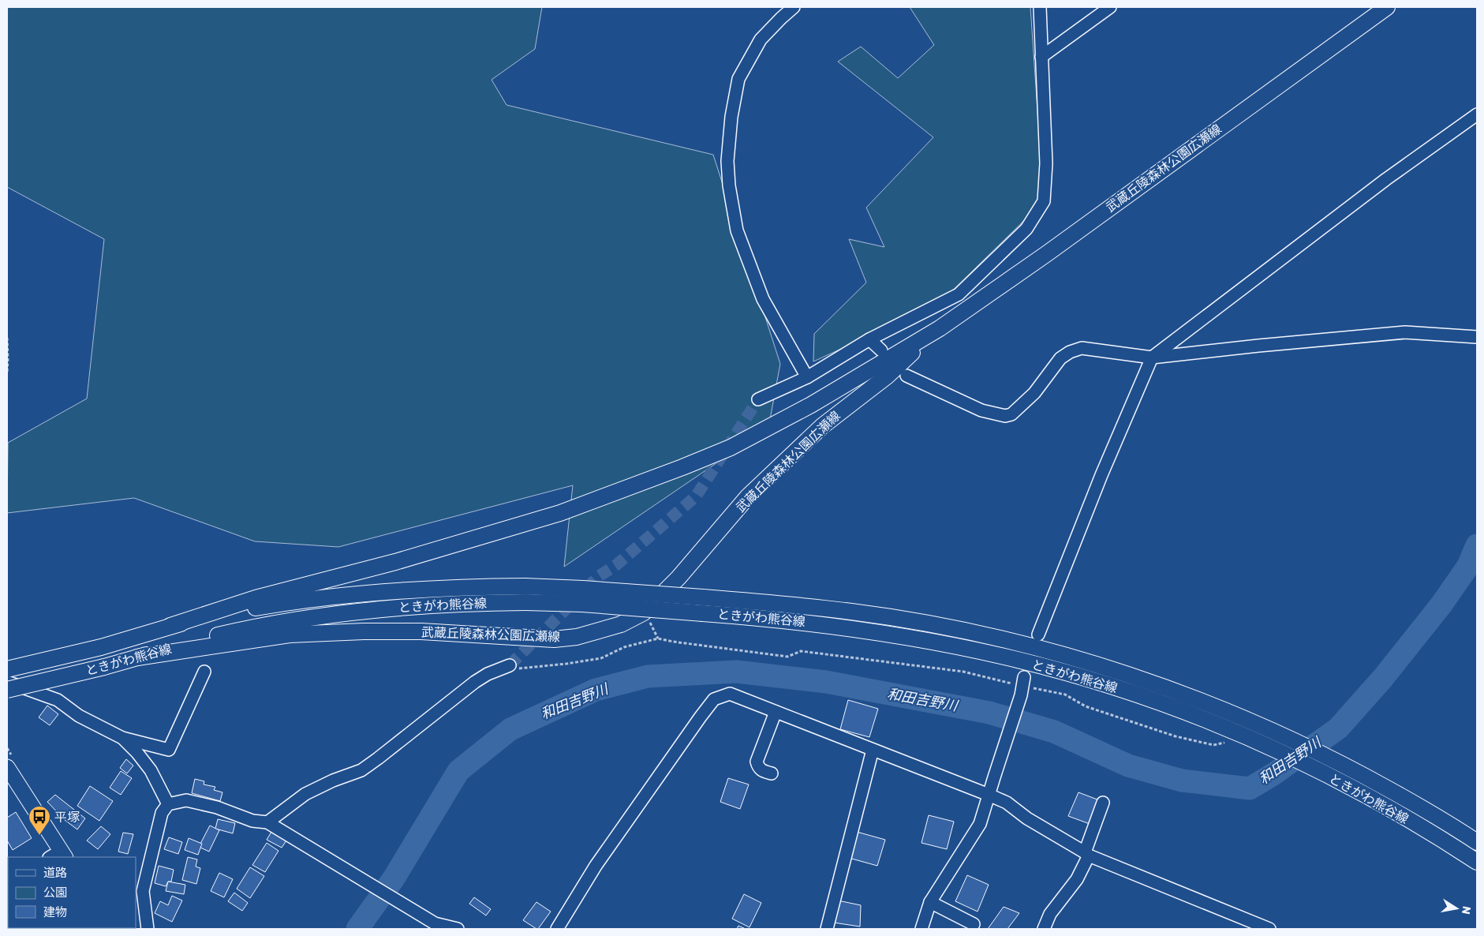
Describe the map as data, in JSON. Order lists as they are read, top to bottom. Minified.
{"streets":{"main road":["武蔵丘陵森林公園広瀬線","ときがわ熊谷線"]},"crossings":[["武蔵丘陵森林公園広瀬線","ときがわ熊谷線"]],"water":["和田吉野川"],"places":{"bus stop":["平塚"]},"legend":["道路","公園","建物"],"north":"right"}
